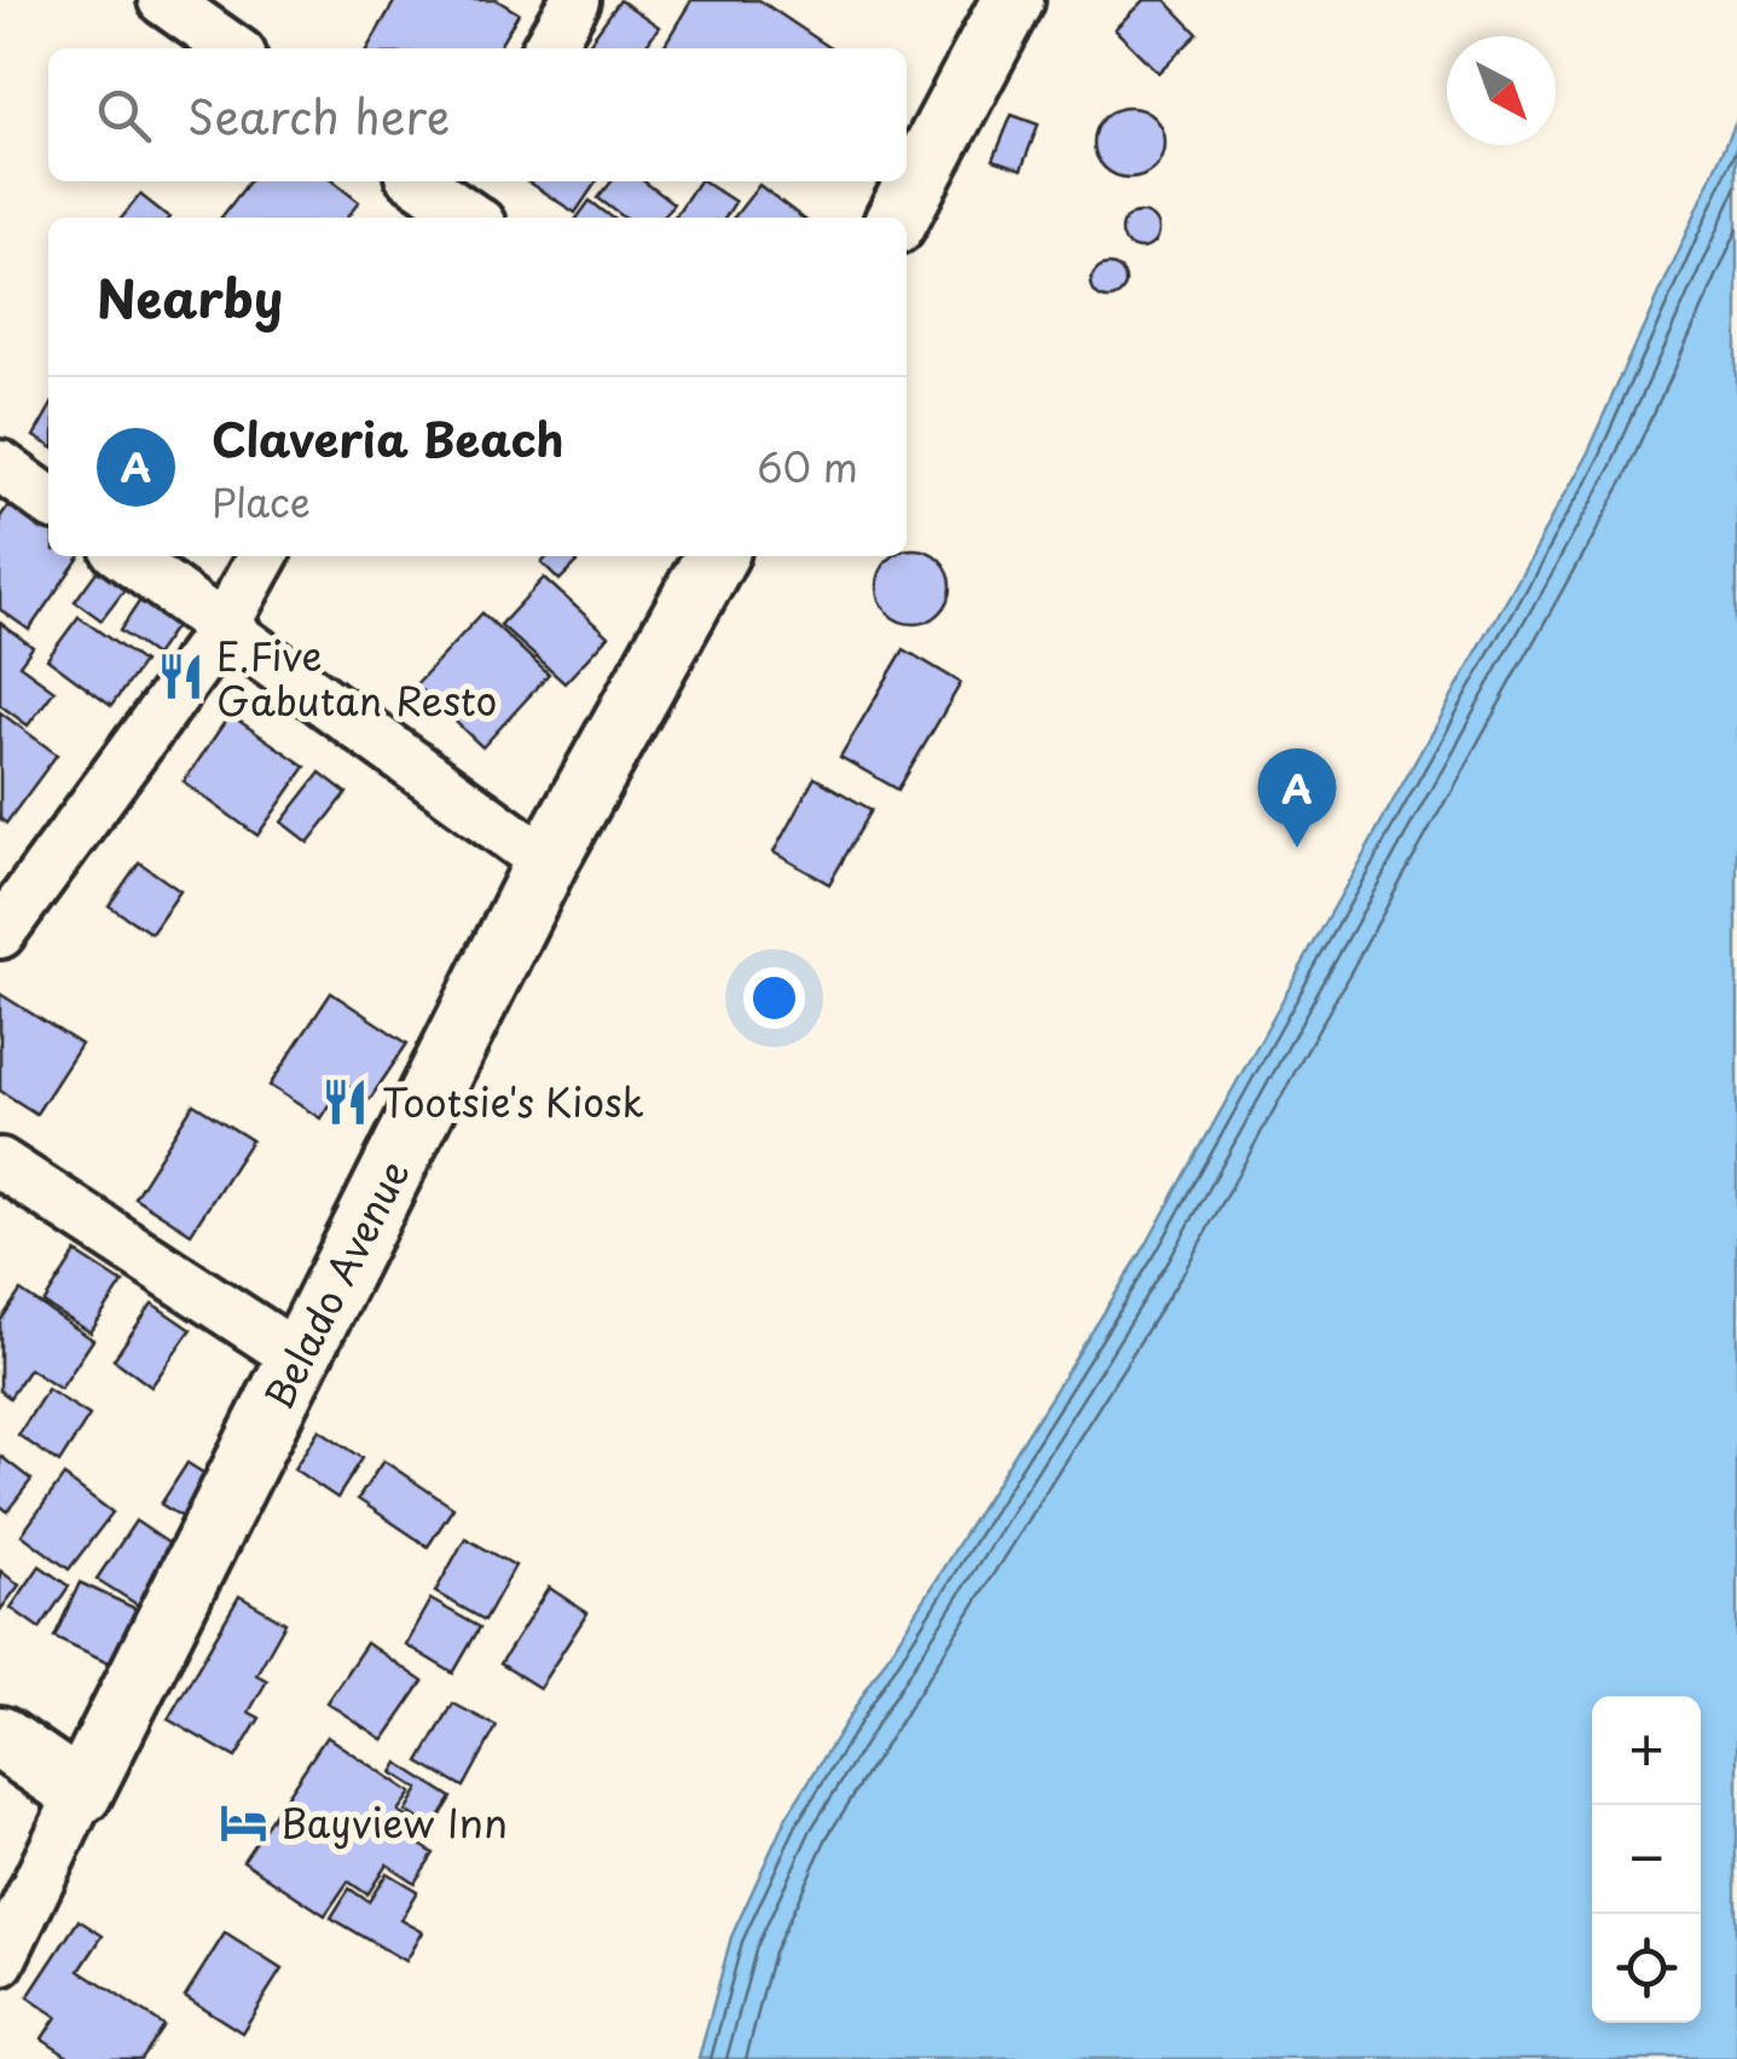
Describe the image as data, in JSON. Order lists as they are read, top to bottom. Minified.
{"streets":{"street":["Belado Avenue"]},"places":{"restaurant":["E.Five Gabutan Resto","Tootsie's Kiosk"],"hotel":["Bayview Inn"]},"north":"bottom right","page":{"search":"Search here","heading":"Nearby","list":[{"mark":"A","name":"Claveria Beach","note":"Place","value":"60 m"}],"pins":"A","map_buttons":["+","−"]}}
